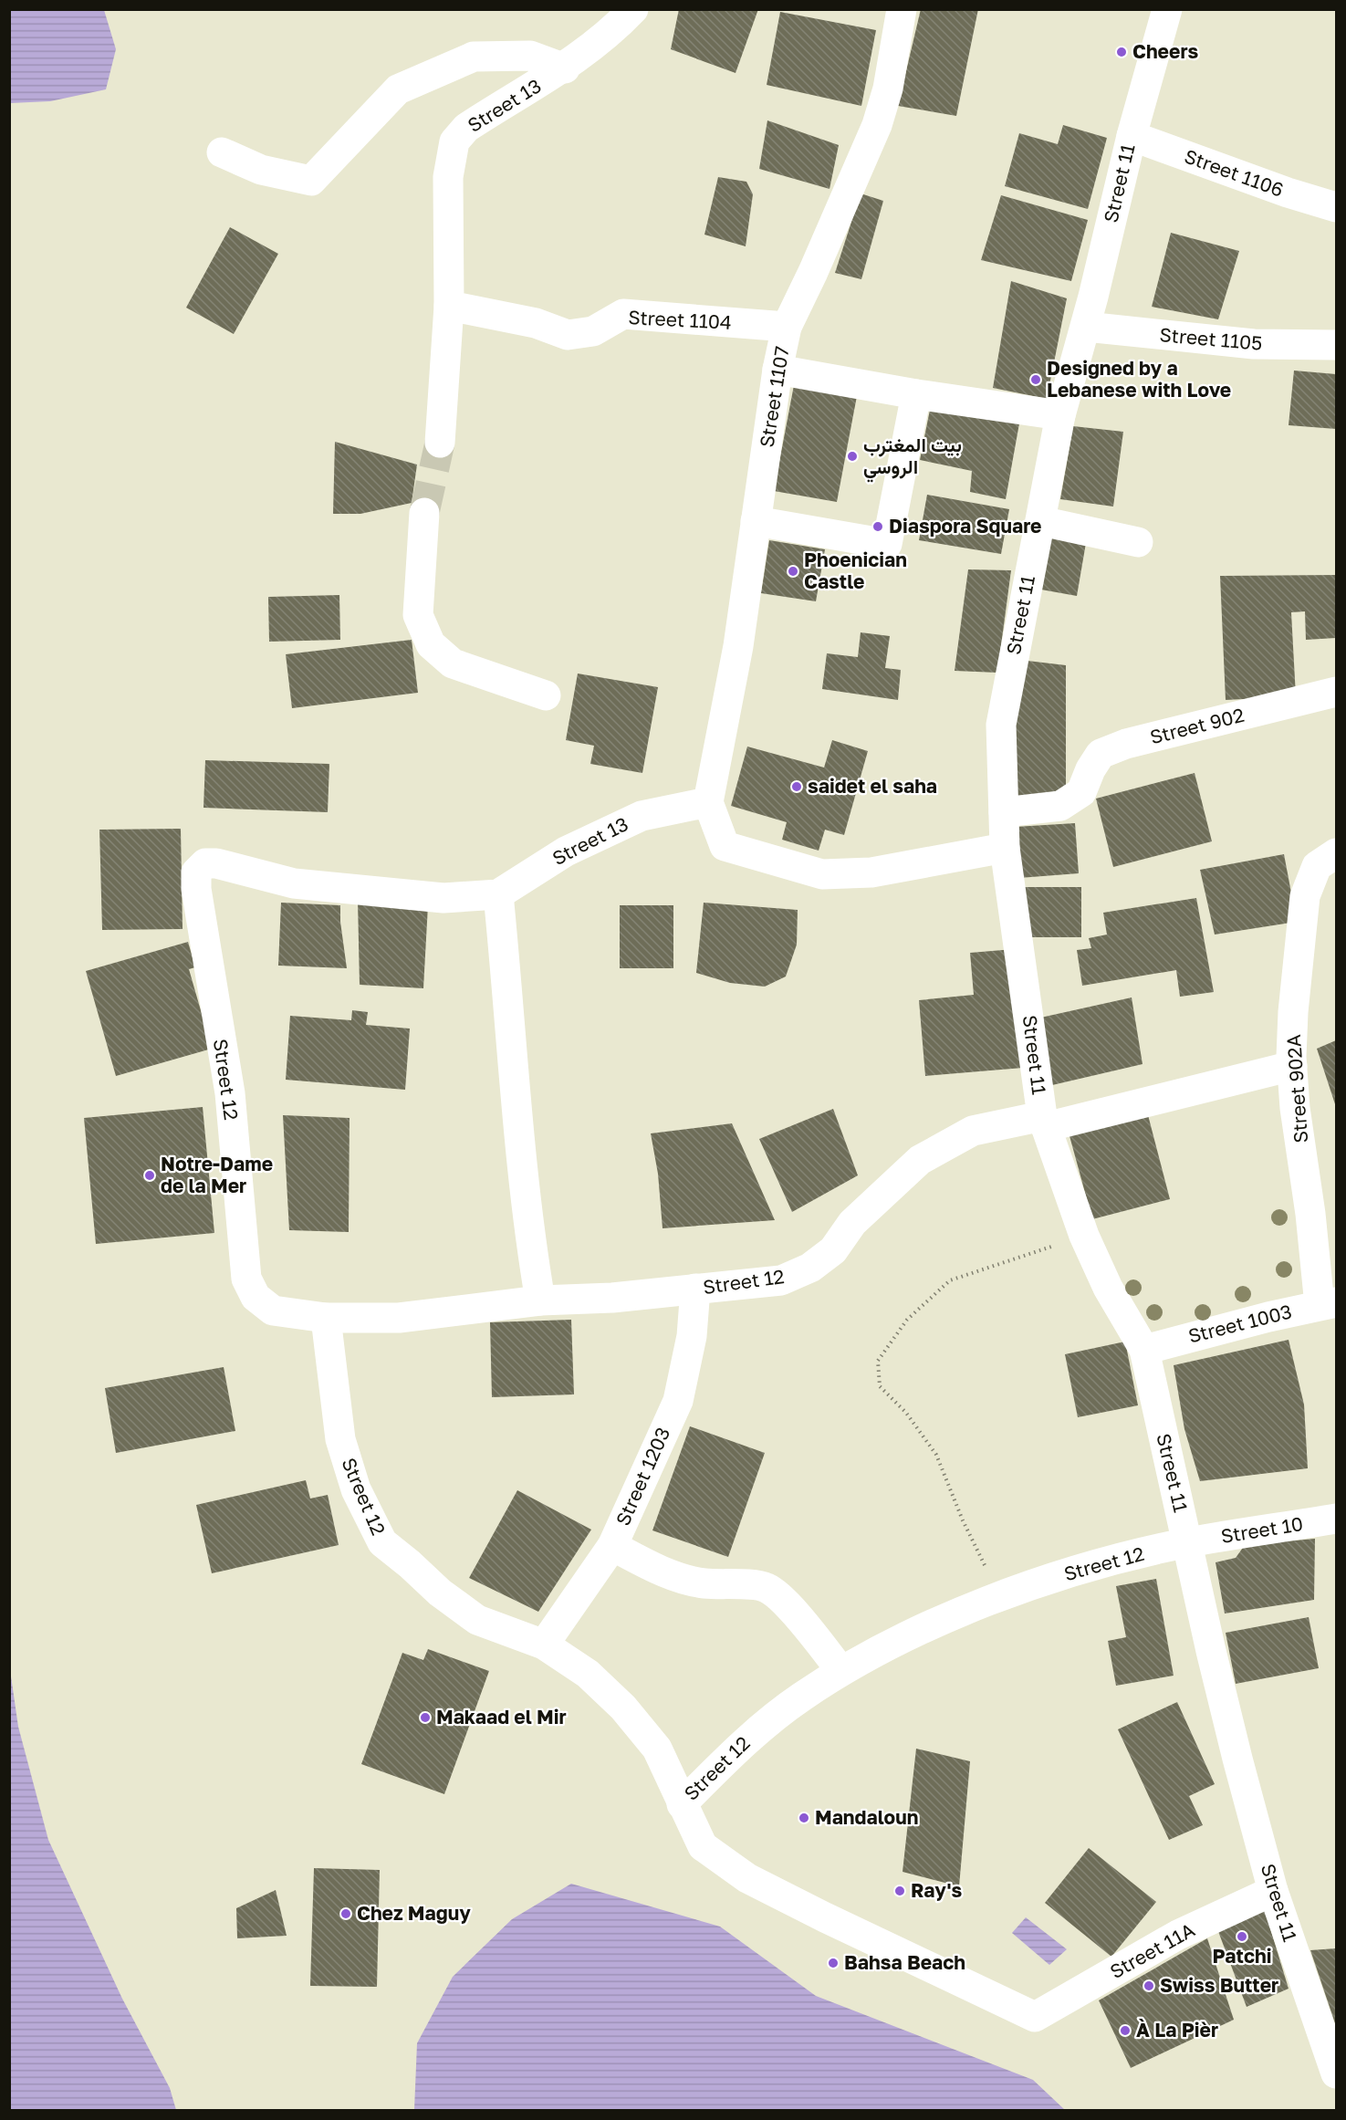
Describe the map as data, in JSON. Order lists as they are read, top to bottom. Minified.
{"streets":{"street":["Street 13","Street 1106","Street 11","Street 1104","Street 1105","Street 1107","Street 902","Street 12","Street 902A","Street 1003","Street 1203","Street 10","Street 11A"]},"crossings":[["Street 13","Street 1104"],["Street 13","Street 1107"],["Street 13","Street 12"],["Street 1106","Street 11"],["Street 11","Street 1105"],["Street 11","Street 902"],["Street 11","Street 12"],["Street 11","Street 1003"],["Street 11","Street 10"],["Street 11","Street 11A"],["Street 1104","Street 1107"],["Street 12","Street 902A"],["Street 12","Street 1203"],["Street 12","Street 10"],["Street 12","Street 11A"],["Street 902A","Street 1003"]],"places":["Cheers","Designed by a Lebanese with Love","بيت المغترب الروسي","Diaspora Square","Phoenician Castle","saidet el saha","Notre-Dame de la Mer","Makaad el Mir","Mandaloun","Ray's","Chez Maguy","Patchi","Bahsa Beach","Swiss Butter","À La Pièr"]}
